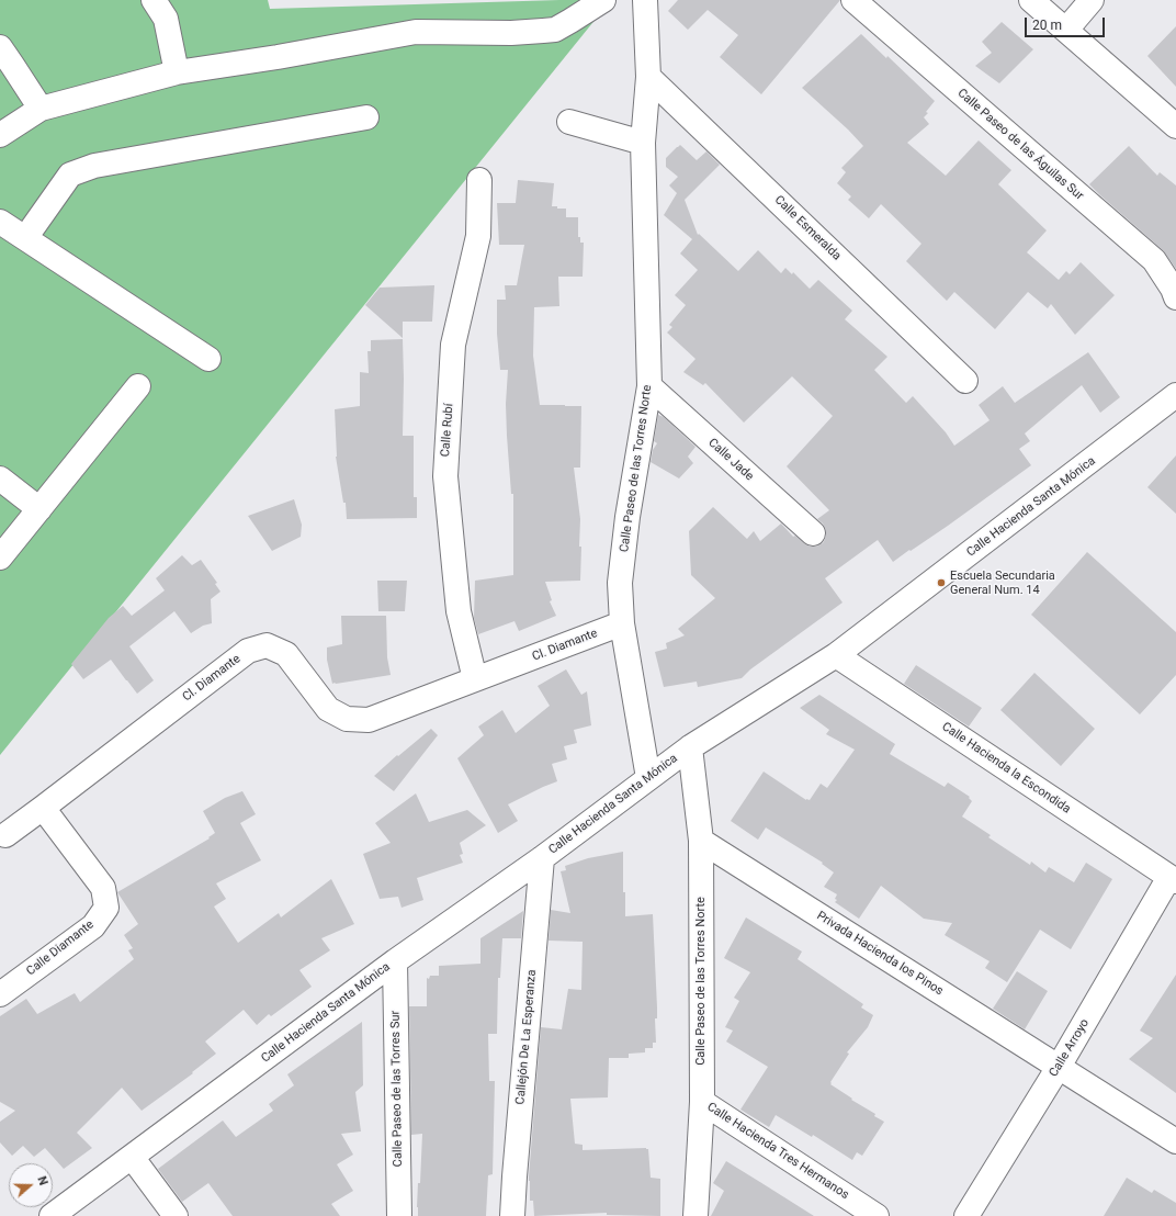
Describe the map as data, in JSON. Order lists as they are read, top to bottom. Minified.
{"streets":{"street":["Calle Paseo de las Águilas Sur","Calle Esmeralda","Calle Rubí","Calle Jade","Calle Paseo de las Torres Norte","Calle Hacienda Santa Mónica","Cl. Diamante","Calle Hacienda la Escondida","Calle Diamante","Privada Hacienda los Pinos","Callejón De La Esperanza","Calle Arroyo","Calle Paseo de las Torres Sur","Calle Hacienda Tres Hermanos"]},"crossings":[["Calle Esmeralda","Calle Paseo de las Torres Norte"],["Calle Rubí","Cl. Diamante"],["Calle Jade","Calle Paseo de las Torres Norte"],["Calle Paseo de las Torres Norte","Calle Hacienda Santa Mónica"],["Calle Paseo de las Torres Norte","Cl. Diamante"],["Calle Paseo de las Torres Norte","Privada Hacienda los Pinos"],["Calle Paseo de las Torres Norte","Calle Hacienda Tres Hermanos"],["Calle Hacienda Santa Mónica","Calle Hacienda la Escondida"],["Calle Hacienda Santa Mónica","Callejón De La Esperanza"],["Calle Hacienda Santa Mónica","Calle Paseo de las Torres Sur"],["Cl. Diamante","Calle Diamante"],["Calle Hacienda la Escondida","Calle Arroyo"],["Privada Hacienda los Pinos","Calle Arroyo"]],"places":["Escuela Secundaria General Num. 14"],"scale_bar":"20 m","north":"right"}
